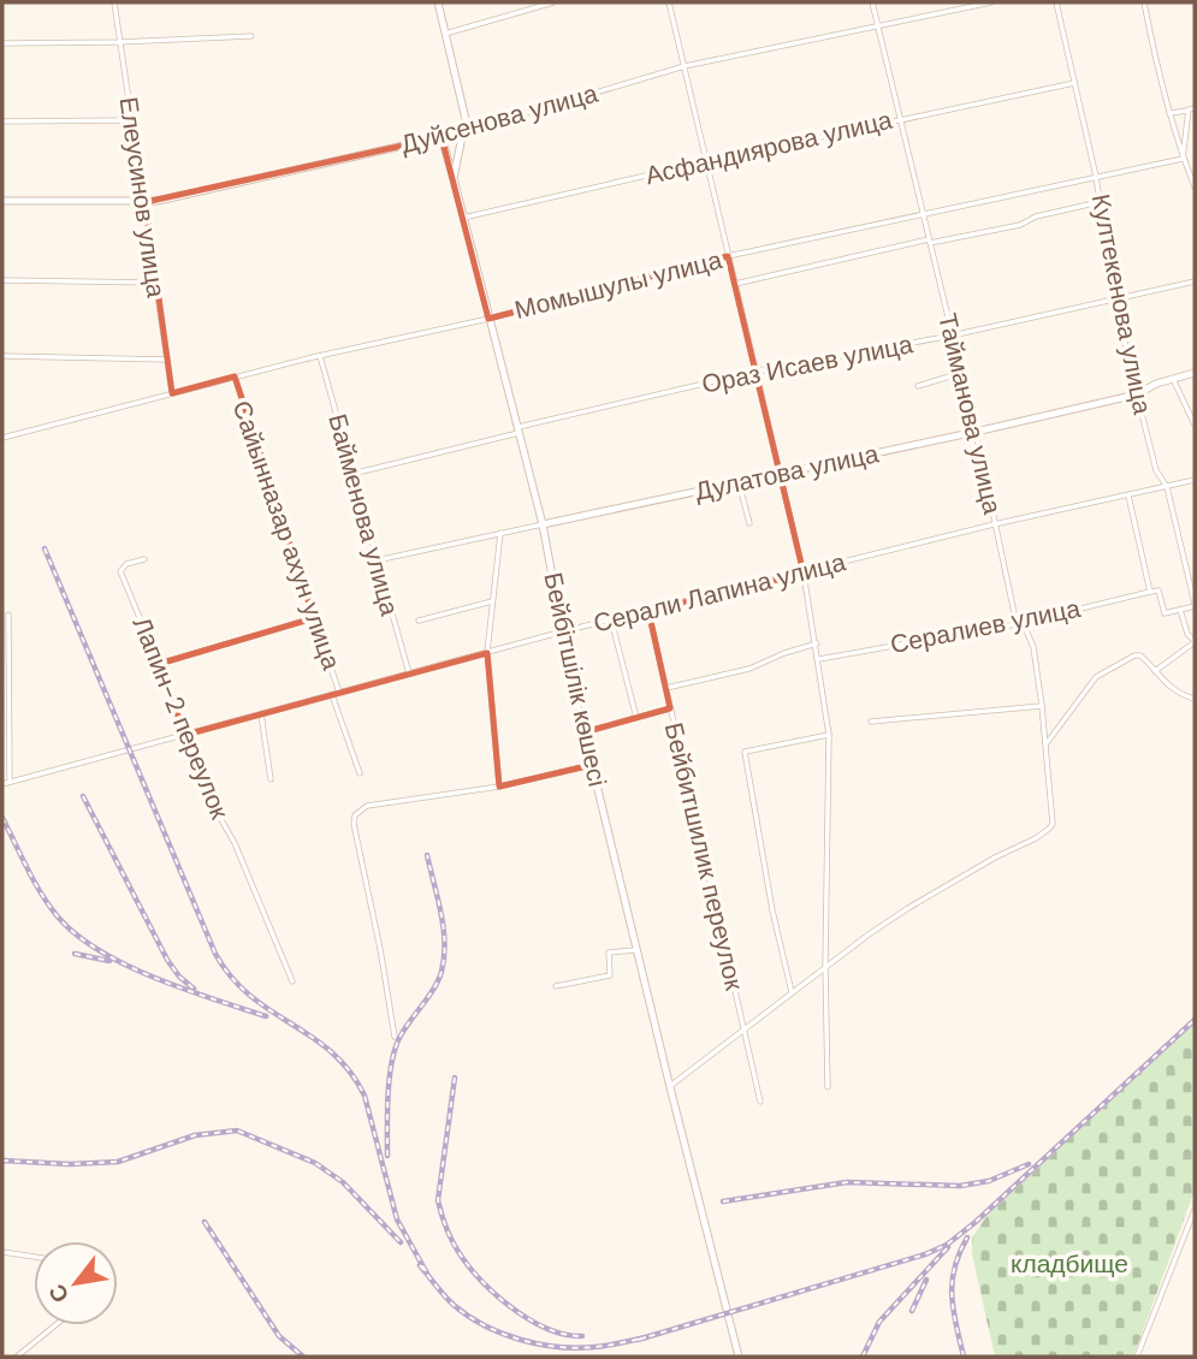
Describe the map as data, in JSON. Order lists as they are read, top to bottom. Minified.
{"streets":{"street":["Дуйсенова улица","Асфандиярова улица","Елеусинов улица","Момышулы улица","Култекенова улица","Ораз Исаев улица","Тайманова улица","Дулатова улица","Байменова улица","Сайынназар ахун улица","Серали Лапина улица","Сералиев улица","Бейбітшілік көшесі","Лапин-2 переулок","Бейбитшилик переулок"]},"crossings":[["Дуйсенова улица","Елеусинов улица"],["Дуйсенова улица","Тайманова улица"],["Дуйсенова улица","Бейбітшілік көшесі"],["Асфандиярова улица","Култекенова улица"],["Асфандиярова улица","Тайманова улица"],["Асфандиярова улица","Бейбітшілік көшесі"],["Елеусинов улица","Момышулы улица"],["Момышулы улица","Култекенова улица"],["Момышулы улица","Тайманова улица"],["Момышулы улица","Байменова улица"],["Момышулы улица","Сайынназар ахун улица"],["Момышулы улица","Бейбітшілік көшесі"],["Култекенова улица","Ораз Исаев улица"],["Култекенова улица","Дулатова улица"],["Култекенова улица","Серали Лапина улица"],["Ораз Исаев улица","Тайманова улица"],["Ораз Исаев улица","Байменова улица"],["Ораз Исаев улица","Бейбітшілік көшесі"],["Тайманова улица","Дулатова улица"],["Тайманова улица","Серали Лапина улица"],["Тайманова улица","Сералиев улица"],["Дулатова улица","Байменова улица"],["Дулатова улица","Бейбітшілік көшесі"],["Байменова улица","Серали Лапина улица"],["Сайынназар ахун улица","Серали Лапина улица"],["Серали Лапина улица","Бейбітшілік көшесі"],["Серали Лапина улица","Лапин-2 переулок"],["Серали Лапина улица","Бейбитшилик переулок"]],"parks":["кладбище"],"north":"bottom left"}
